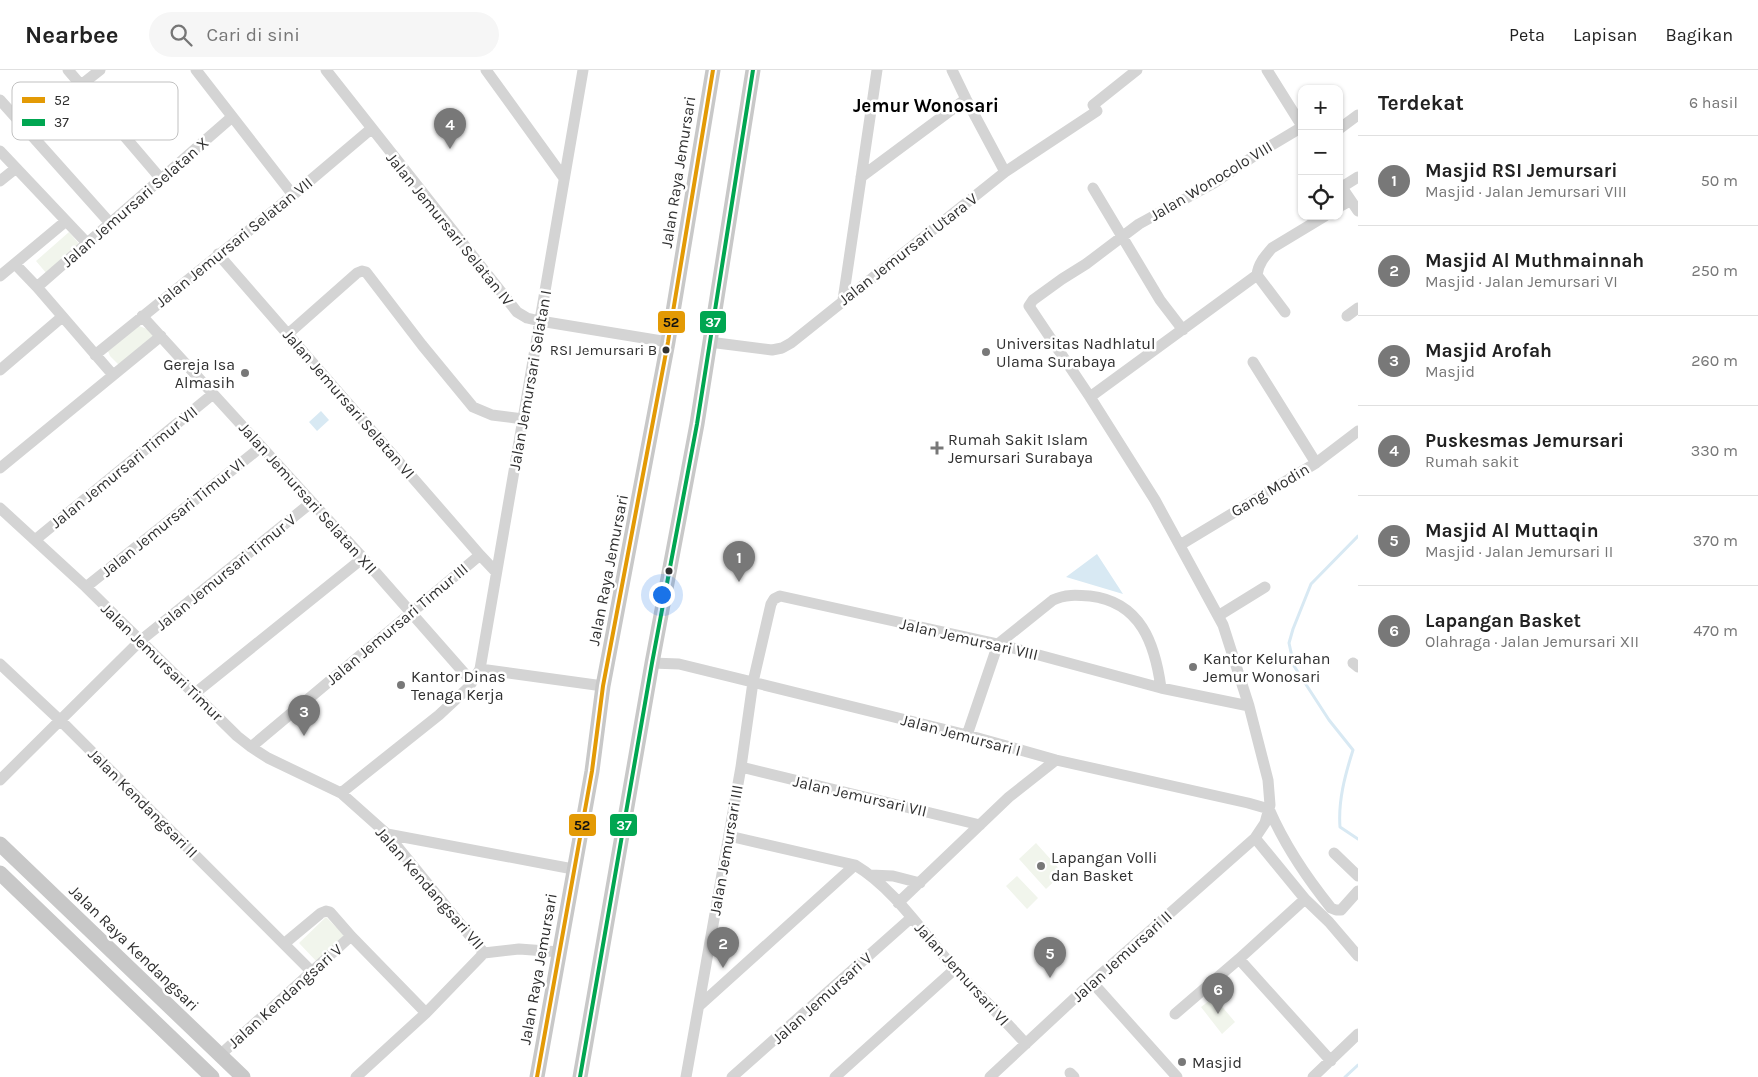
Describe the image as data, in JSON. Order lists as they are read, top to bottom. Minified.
{"streets":{"main road":["Jalan Raya Jemursari","Jalan Raya Kendangsari"],"street":["Jalan Wonocolo VIII","Jalan Jemursari Selatan X","Jalan Jemursari Selatan IV","Jalan Jemursari Selatan VII","Jalan Jemursari Utara V","Jalan Jemursari Selatan I","Jalan Jemursari Selatan VI","Jalan Jemursari Timur VII","Gang Modin","Jalan Jemursari Selatan XII","Jalan Jemursari Timur VI","Jalan Jemursari Timur V","Jalan Jemursari Timur III","Jalan Jemursari VIII","Jalan Jemursari Timur","Jalan Jemursari I","Jalan Jemursari VII","Jalan Kendangsari II","Jalan Jemursari III","Jalan Kendangsari VII","Jalan Jemursari II","Jalan Jemursari VI","Jalan Kendangsari V","Jalan Jemursari V"]},"crossings":[["Jalan Raya Jemursari","Jalan Jemursari Selatan IV"],["Jalan Raya Jemursari","Jalan Kendangsari VII"],["Jalan Jemursari Selatan IV","Jalan Jemursari Selatan VII"],["Jalan Jemursari Selatan IV","Jalan Jemursari Selatan I"],["Jalan Jemursari Selatan VII","Jalan Jemursari Selatan VI"],["Jalan Jemursari Selatan VII","Jalan Jemursari Selatan XII"],["Jalan Jemursari Selatan I","Jalan Jemursari Selatan XII"],["Jalan Jemursari Selatan I","Jalan Jemursari Timur III"],["Jalan Jemursari Selatan I","Jalan Jemursari Timur"],["Jalan Jemursari Selatan I","Jalan Kendangsari VII"],["Jalan Jemursari Selatan VI","Jalan Jemursari Timur III"],["Jalan Jemursari Timur VII","Jalan Jemursari Selatan XII"],["Jalan Jemursari Timur VII","Jalan Jemursari Timur"],["Jalan Jemursari Selatan XII","Jalan Jemursari Timur VI"],["Jalan Jemursari Selatan XII","Jalan Jemursari Timur V"],["Jalan Jemursari Selatan XII","Jalan Jemursari Timur III"],["Jalan Jemursari Timur VI","Jalan Jemursari Timur"],["Jalan Jemursari Timur V","Jalan Jemursari Timur"],["Jalan Jemursari Timur V","Jalan Kendangsari II"],["Jalan Jemursari Timur III","Jalan Jemursari Timur"],["Jalan Jemursari VIII","Jalan Jemursari I"],["Jalan Jemursari VIII","Jalan Jemursari III"],["Jalan Jemursari Timur","Jalan Kendangsari VII"],["Jalan Jemursari I","Jalan Jemursari III"],["Jalan Jemursari VII","Jalan Jemursari III"],["Jalan Kendangsari II","Jalan Kendangsari V"],["Jalan Jemursari III","Jalan Jemursari VI"],["Jalan Raya Kendangsari","Jalan Kendangsari V"],["Jalan Jemursari II","Jalan Jemursari VI"],["Jalan Jemursari VI","Jalan Jemursari V"]],"districts":["Jemur Wonosari"],"places":{"other":["RSI Jemursari B","Universitas Nadhlatul Ulama Surabaya","Gereja Isa Almasih","Kantor Kelurahan Jemur Wonosari","Kantor Dinas Tenaga Kerja","Lapangan Volli dan Basket","Masjid"],"health":["Rumah Sakit Islam Jemursari Surabaya"]},"lines":["transit line 52","transit line 37"],"legend":["52","37"],"page":{"header":"Nearbee","search":"Cari di sini","nav":["Peta","Lapisan","Bagikan"],"heading":["Terdekat","6 hasil"],"map_buttons":["+","−"],"pins":["4","1","3","2","5","6"],"list":[{"mark":"1","name":"Masjid RSI Jemursari","note":"Masjid · Jalan Jemursari VIII","value":"50 m"},{"mark":"2","name":"Masjid Al Muthmainnah","note":"Masjid · Jalan Jemursari VI","value":"250 m"},{"mark":"3","name":"Masjid Arofah","note":"Masjid","value":"260 m"},{"mark":"4","name":"Puskesmas Jemursari","note":"Rumah sakit","value":"330 m"},{"mark":"5","name":"Masjid Al Muttaqin","note":"Masjid · Jalan Jemursari II","value":"370 m"},{"mark":"6","name":"Lapangan Basket","note":"Olahraga · Jalan Jemursari XII","value":"470 m"}]}}
